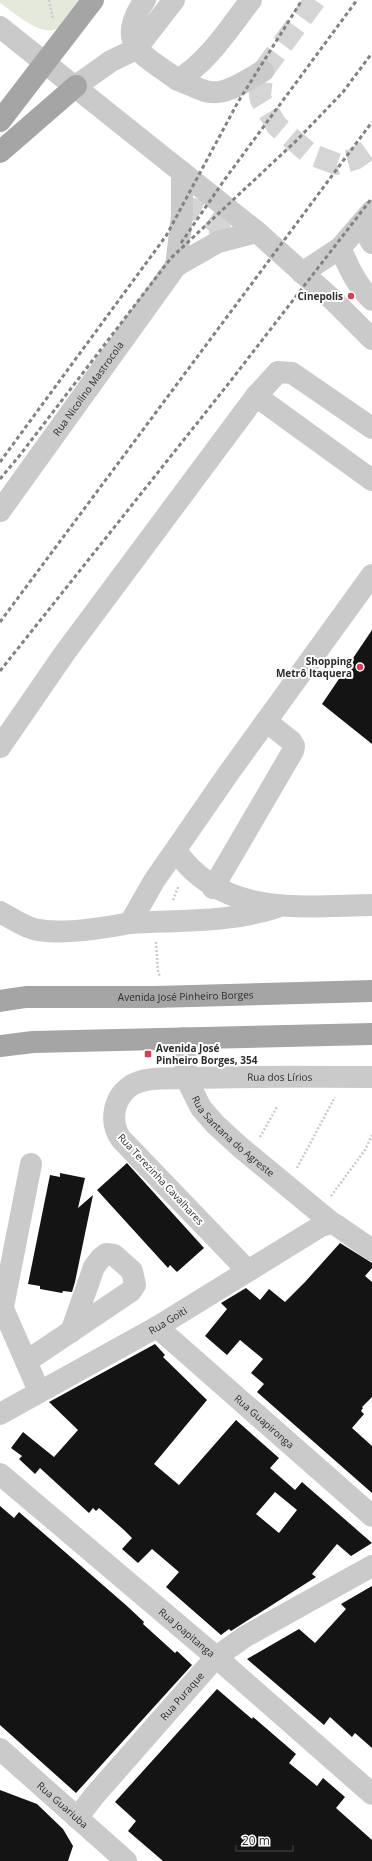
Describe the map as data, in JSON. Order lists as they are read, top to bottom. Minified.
{"streets":{"main road":["Avenida José Pinheiro Borges"],"street":["Rua Nicolino Mastrocola","Rua dos Lírios","Rua Santana do Agreste","Rua Terezinha Cavalhares","Rua Goiti","Rua Guapironga","Rua Joapitanga","Rua Puraque","Rua Guariuba"]},"crossings":[["Rua dos Lírios","Rua Santana do Agreste"],["Rua dos Lírios","Rua Terezinha Cavalhares"],["Rua Santana do Agreste","Rua Terezinha Cavalhares"],["Rua Santana do Agreste","Rua Goiti"],["Rua Terezinha Cavalhares","Rua Goiti"],["Rua Goiti","Rua Guapironga"],["Rua Joapitanga","Rua Puraque"],["Rua Puraque","Rua Guariuba"]],"places":{"other":["Cinepolis","Shopping Metrô Itaquera"],"transit":["Avenida José Pinheiro Borges, 354"]},"scale_bar":"20 m"}
